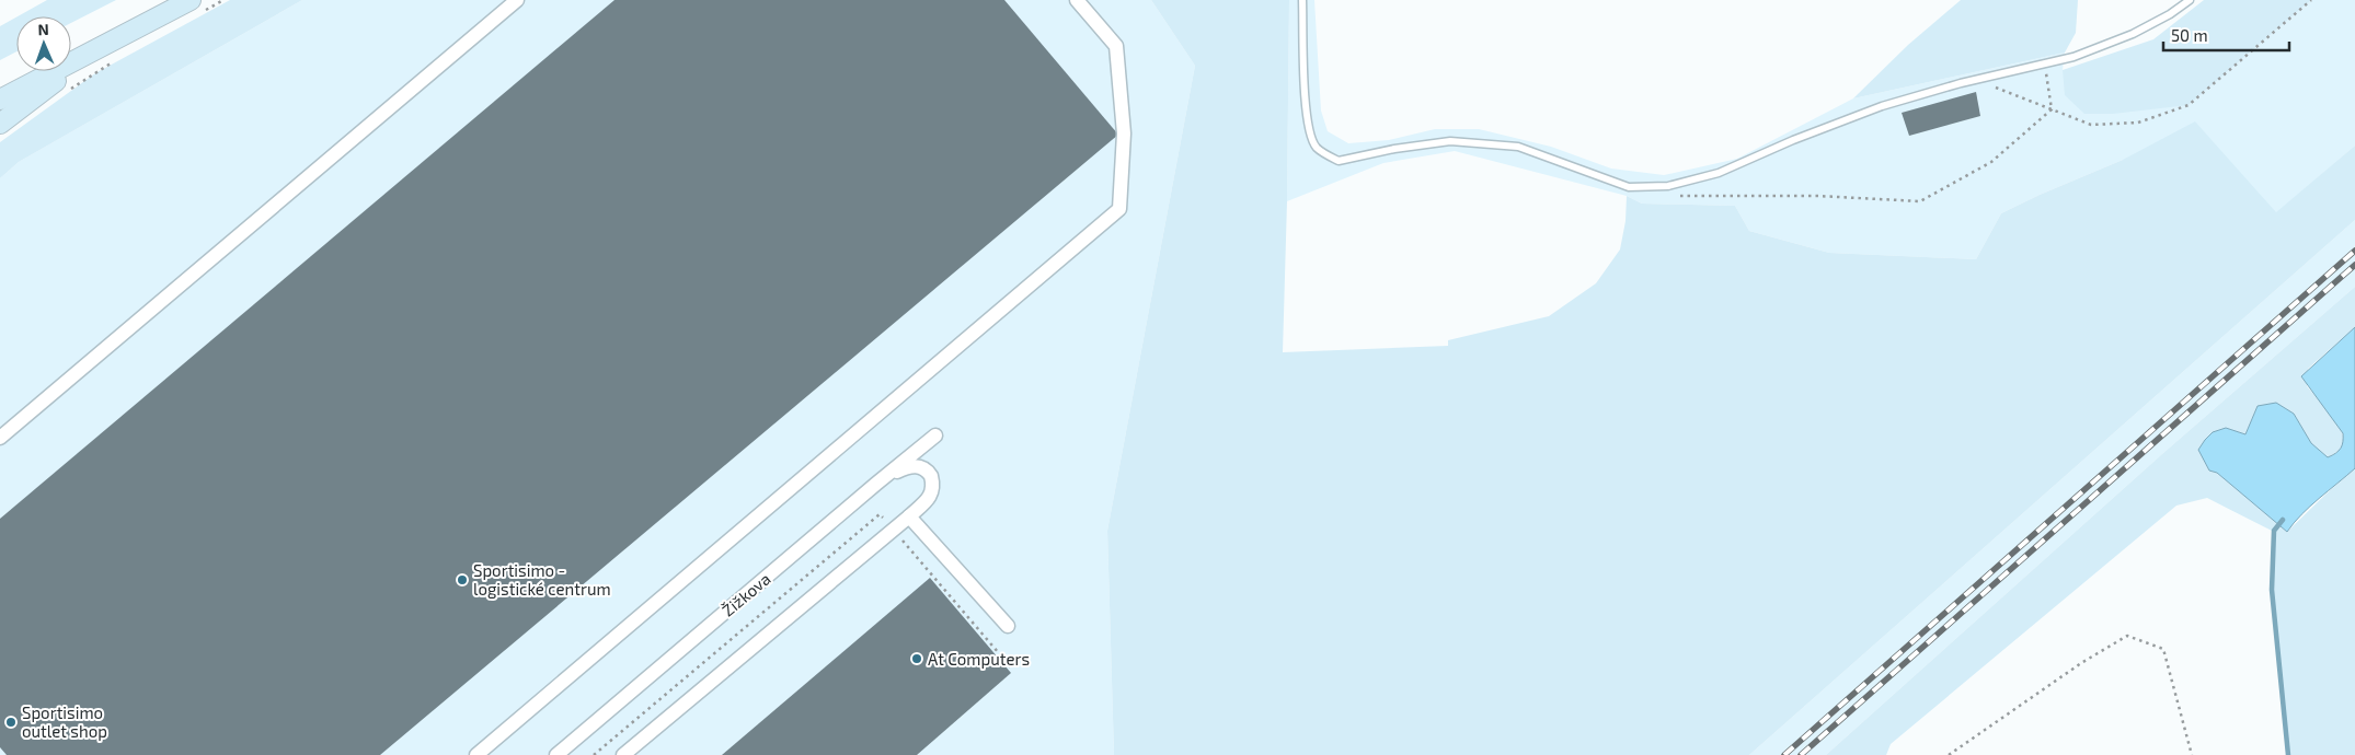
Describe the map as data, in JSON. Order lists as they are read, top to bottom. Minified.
{"streets":{"street":["Žižkova"]},"places":["Sportisimo - logistické centrum","At Computers","Sportisimo outlet shop"],"scale_bar":"50 m","north":"top"}
